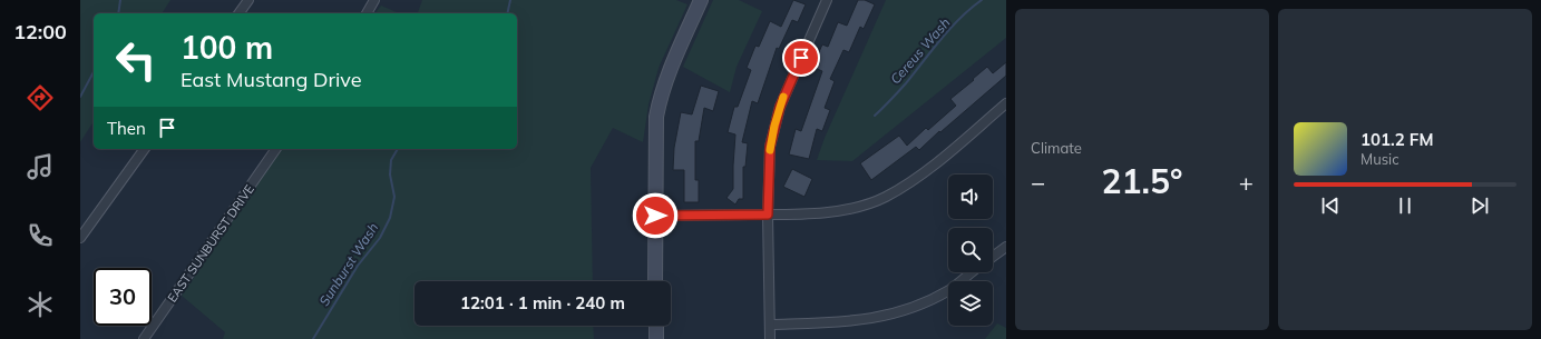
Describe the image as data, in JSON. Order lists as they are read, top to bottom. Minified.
{"streets":{"street":["EAST SUNBURST DRIVE"]},"water":["Cereus Wash","Sunburst Wash"],"page":{"tabs":"12:00","tile":"Climate","turn":["100 m","East Mustang Drive"],"then":"Then","song":["101.2 FM","Music"],"heat":["−","21.5°","+"],"limit":"30","trip":"12:01 · 1 min · 240 m"}}
